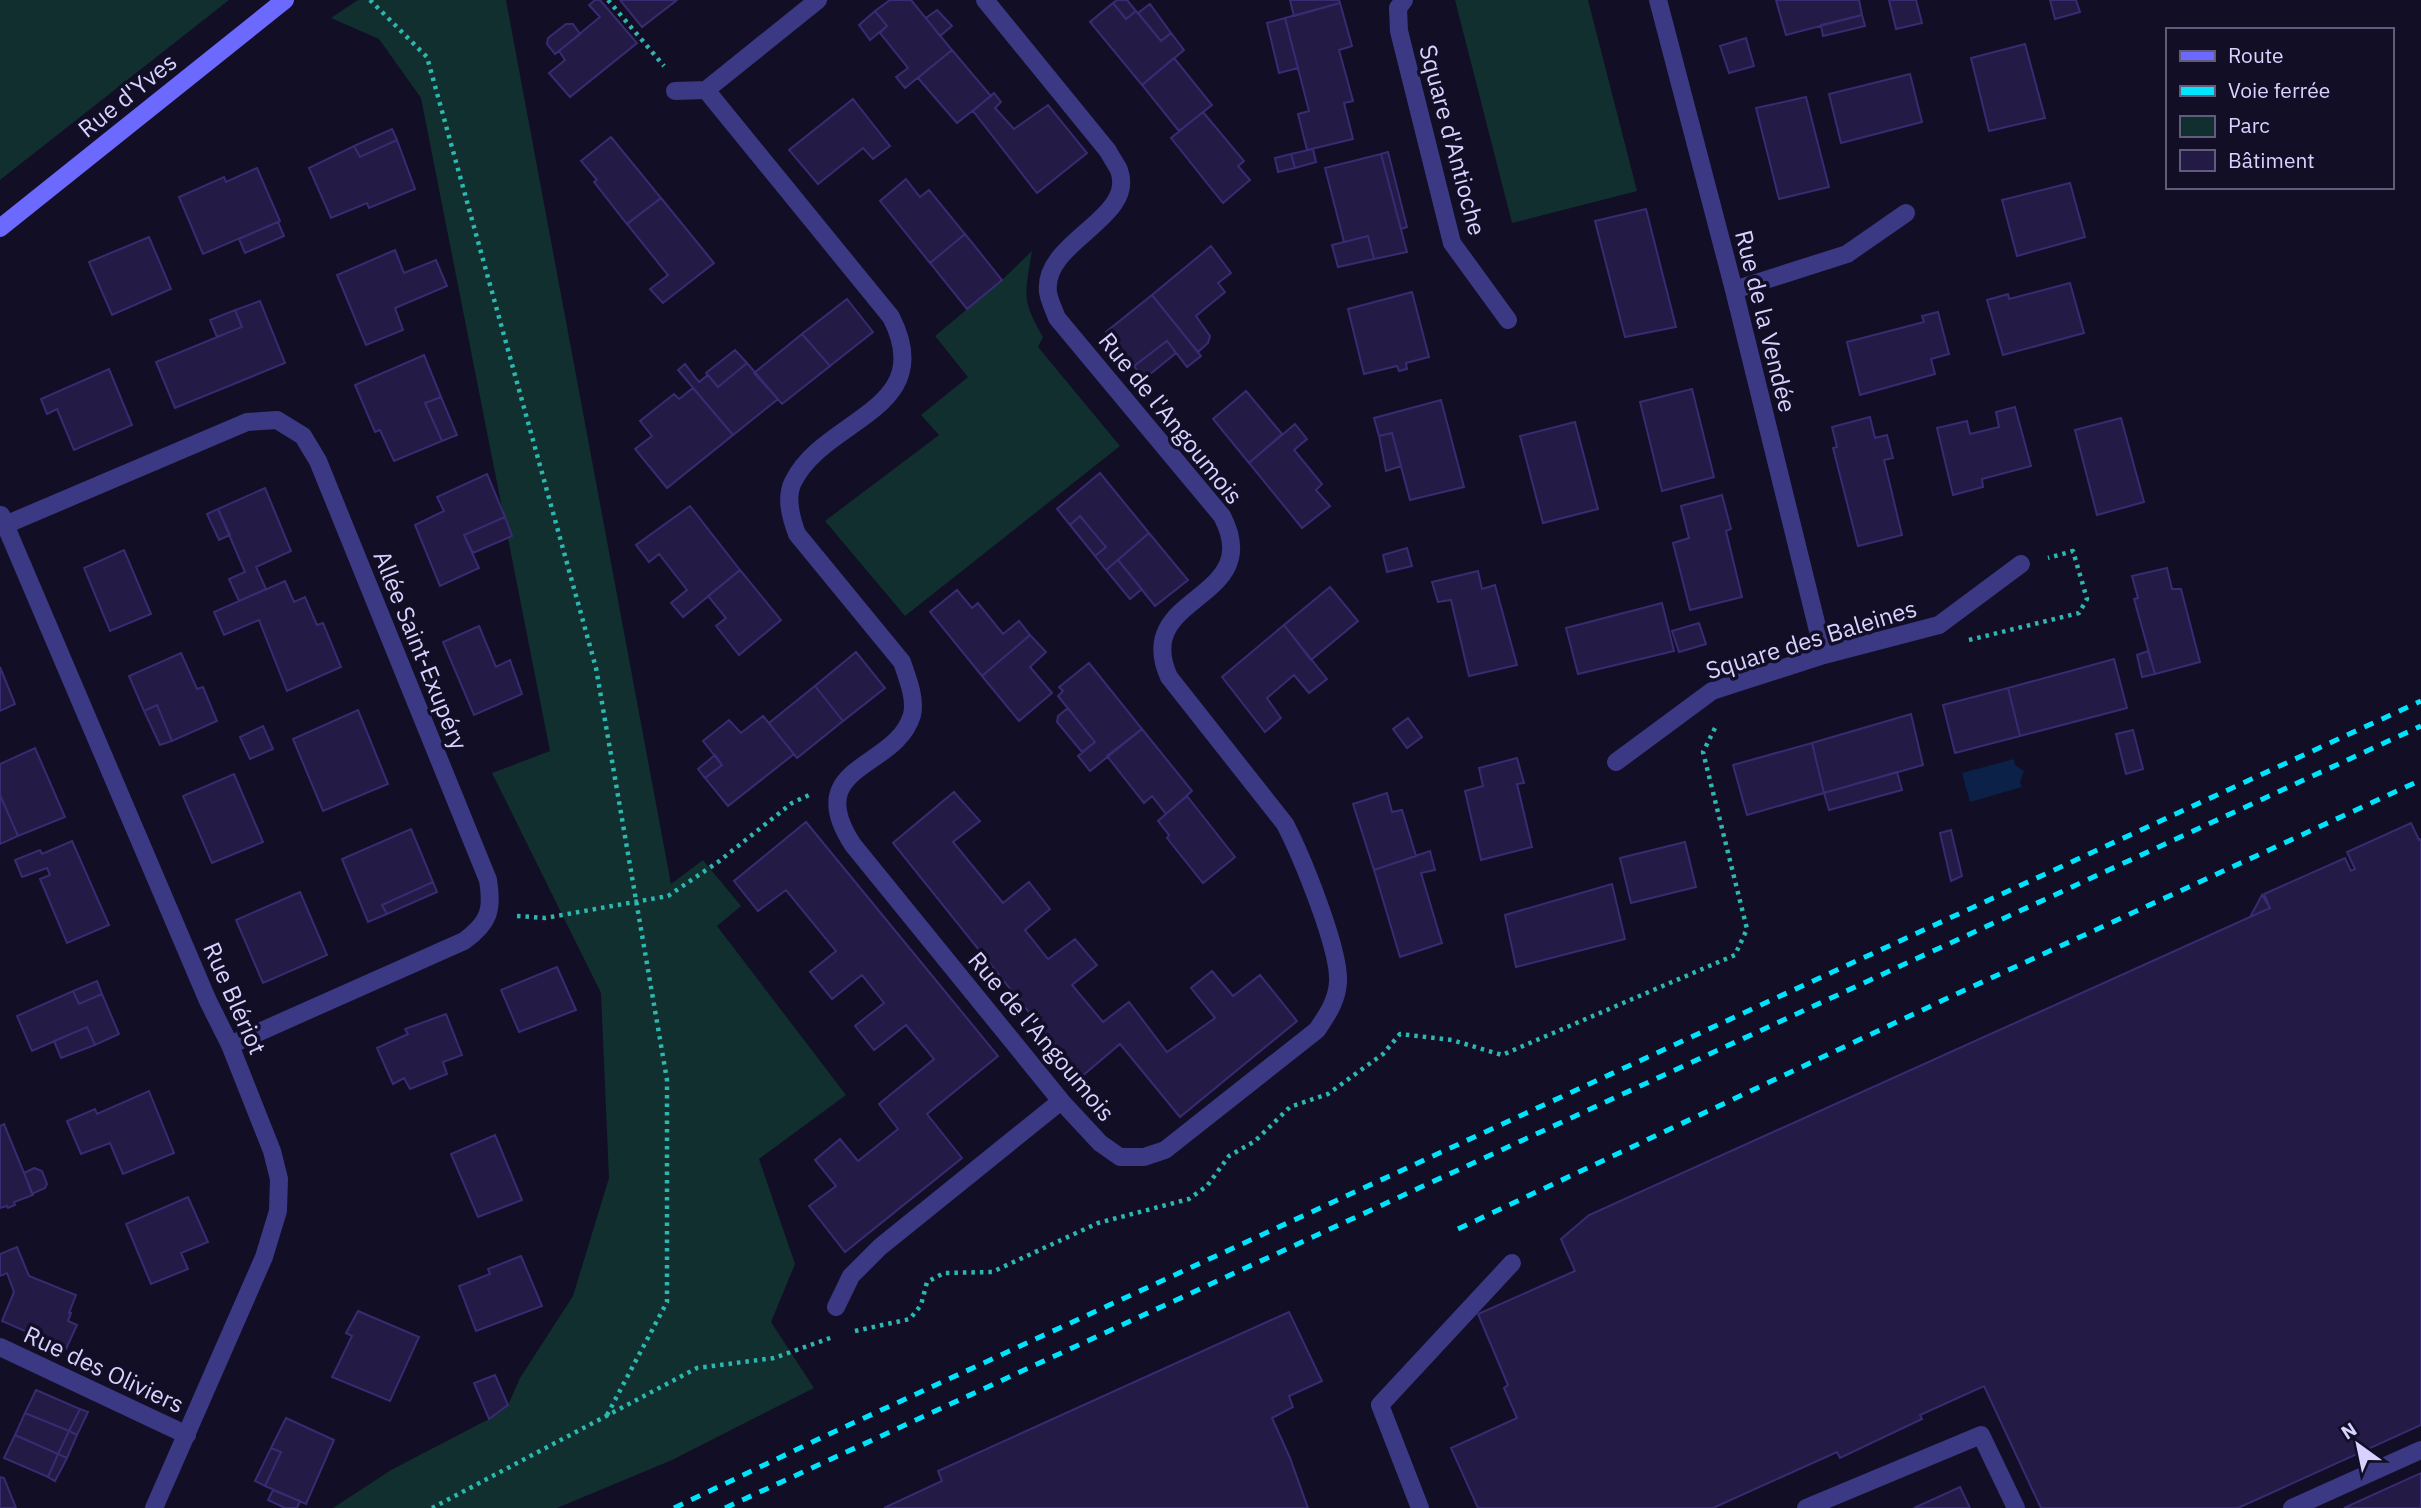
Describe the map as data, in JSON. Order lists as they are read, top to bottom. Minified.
{"streets":{"street":["Rue d'Yves","Square d'Antioche","Rue de la Vendée","Rue de l'Angoumois","Square des Baleines","Allée Saint-Exupéry","Rue Blériot","Rue des Oliviers"]},"crossings":[["Rue de la Vendée","Square des Baleines"],["Allée Saint-Exupéry","Rue Blériot"],["Rue Blériot","Rue des Oliviers"]],"legend":["Route","Voie ferrée","Parc","Bâtiment"],"north":"top left"}
